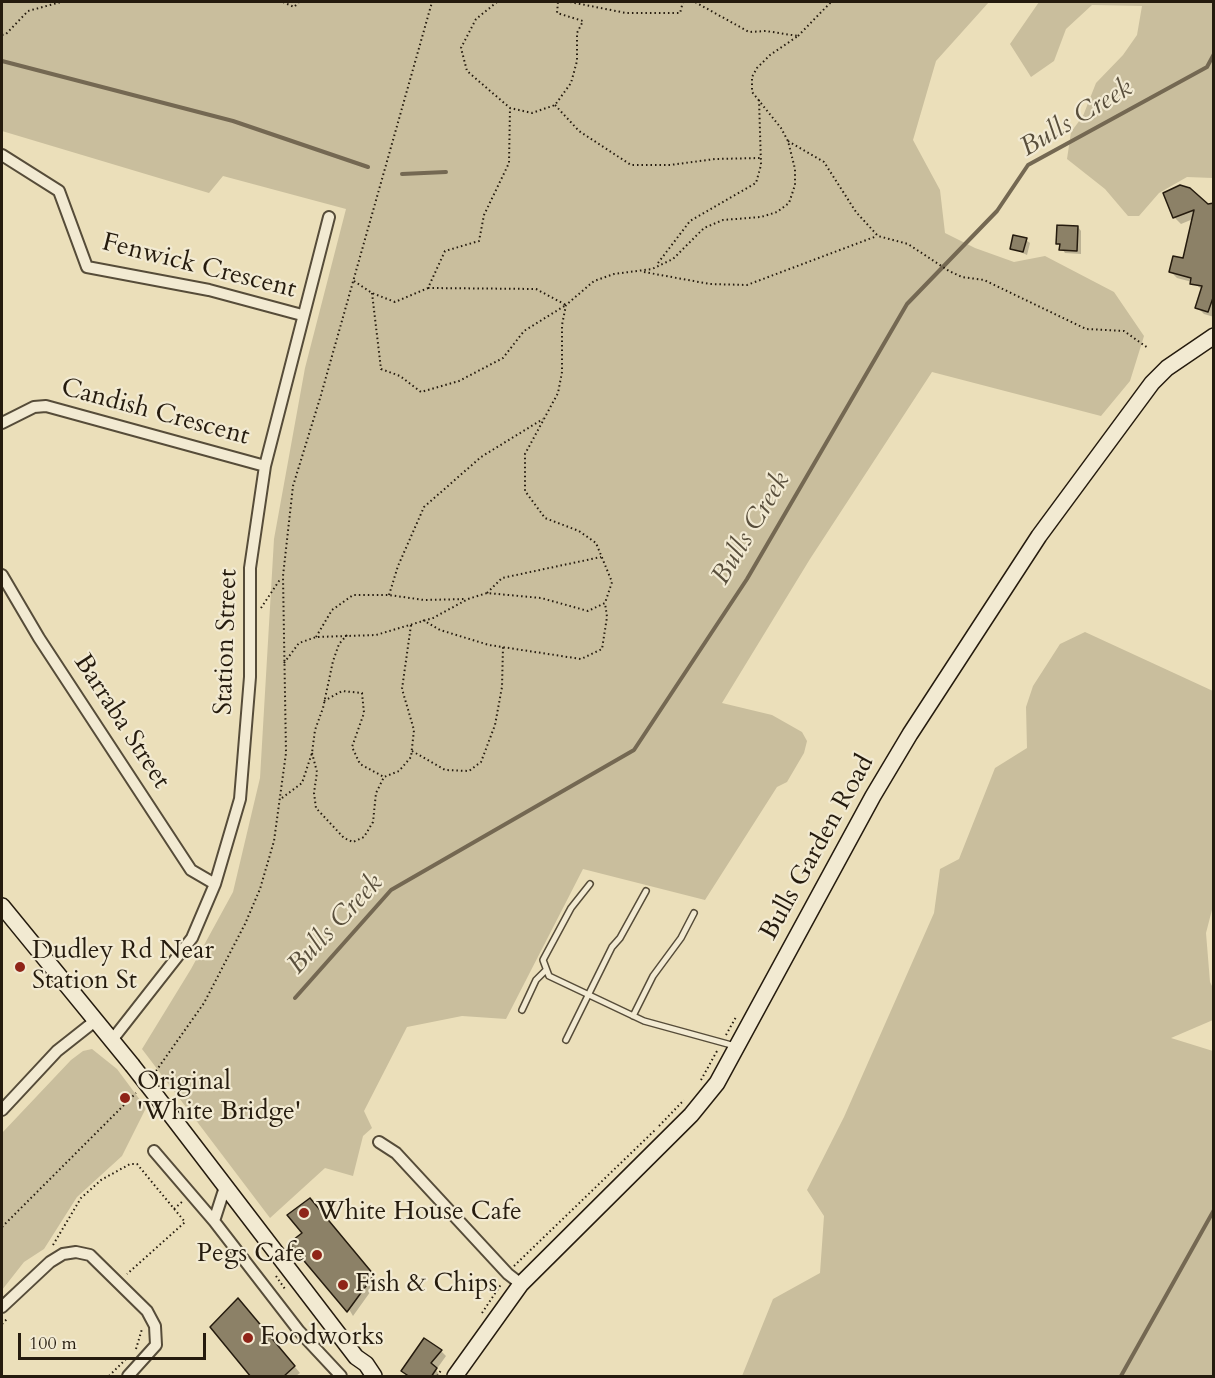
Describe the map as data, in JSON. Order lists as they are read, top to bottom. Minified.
{"streets":{"main road":["Bulls Garden Road"],"street":["Fenwick Crescent","Candish Crescent","Station Street","Barraba Street"]},"crossings":[["Fenwick Crescent","Station Street"],["Candish Crescent","Station Street"],["Station Street","Barraba Street"]],"water":["Bulls Creek"],"places":["Dudley Rd Near Station St","Original 'White Bridge'","White House Cafe","Pegs Cafe","Fish & Chips","Foodworks"],"scale_bar":"100 m"}
